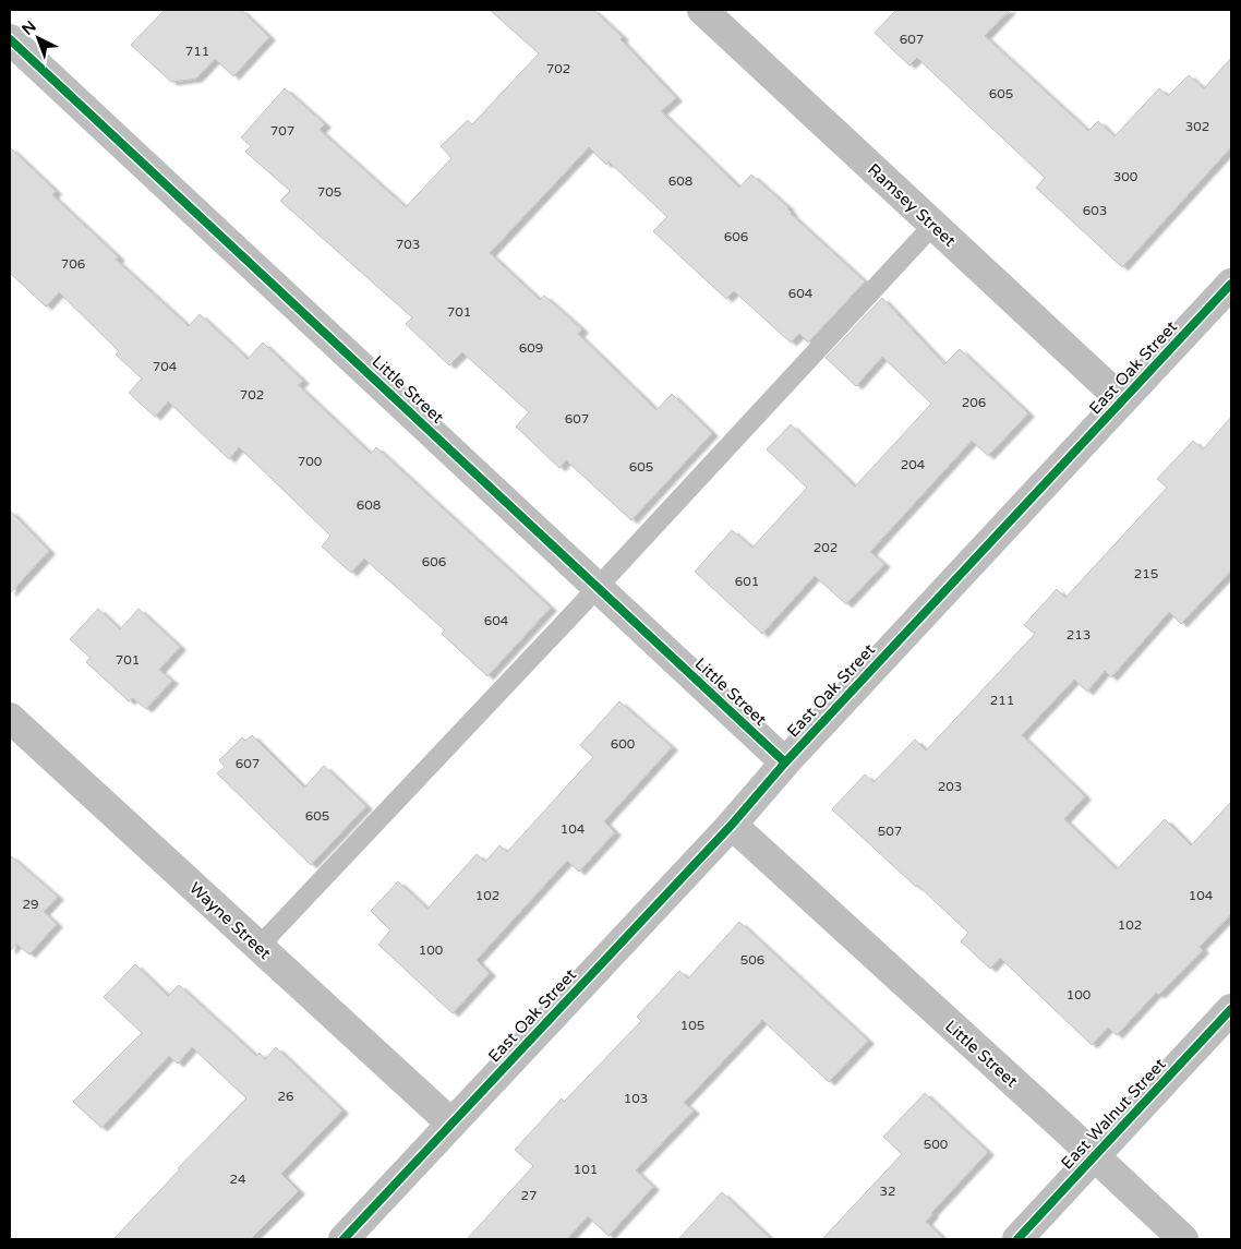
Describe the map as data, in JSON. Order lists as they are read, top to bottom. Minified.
{"streets":{"street":["Ramsey Street","East Oak Street","Little Street","Wayne Street","East Walnut Street"]},"crossings":[["Ramsey Street","East Oak Street"],["East Oak Street","Little Street"],["East Oak Street","Wayne Street"],["Little Street","East Walnut Street"]],"house_numbers":["607","711","702","605","302","707","300","608","705","603","606","703","706","604","701","609","704","702","206","607","700","204","605","608","202","606","215","601","604","213","701","211","600","607","203","605","104","507","102","104","29","102","100","506","100","105","26","103","500","101","24","32","27"],"north":"top left"}
